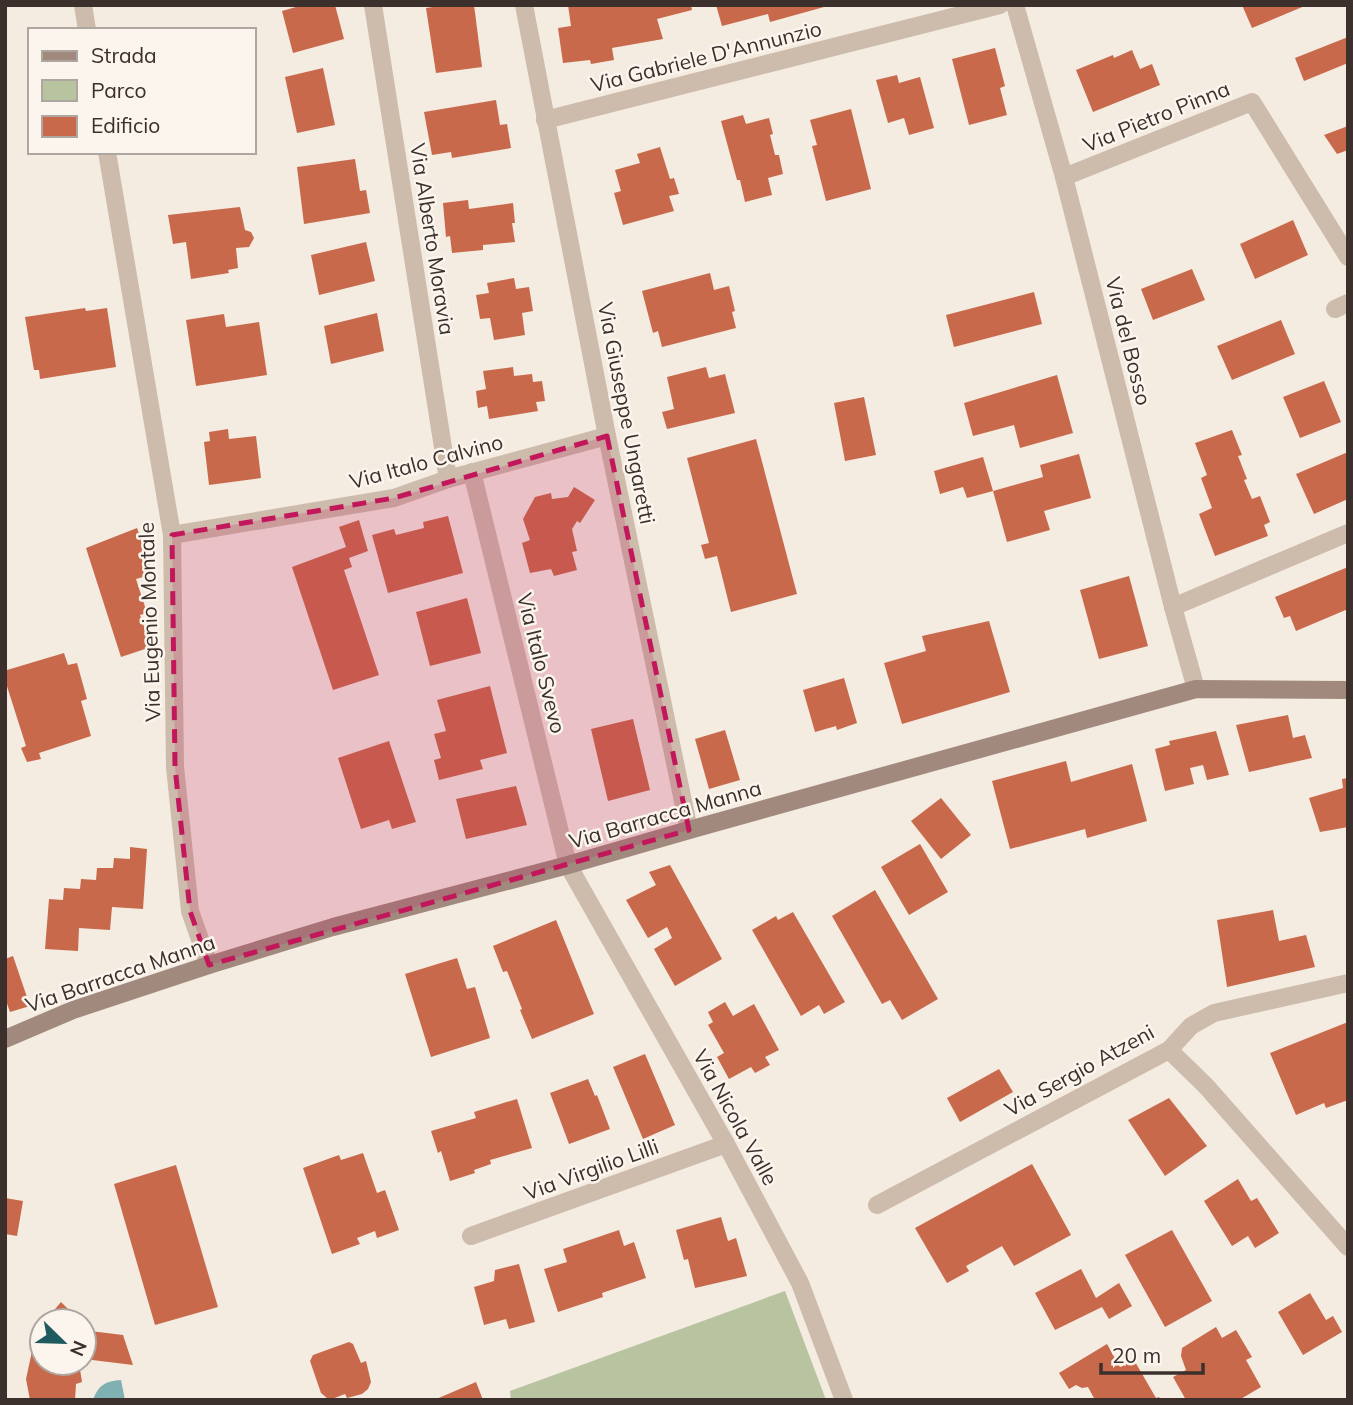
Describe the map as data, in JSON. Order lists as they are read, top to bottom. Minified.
{"streets":{"street":["Via Gabriele D'Annunzio","Via Pietro Pinna","Via Alberto Moravia","Via del Bosso","Via Giuseppe Ungaretti","Via Italo Calvino","Via Eugenio Montale","Via Italo Svevo","Via Barracca Manna","Via Sergio Atzeni","Via Nicola Valle","Via Virgilio Lilli"]},"crossings":[["Via Gabriele D'Annunzio","Via Giuseppe Ungaretti"],["Via Pietro Pinna","Via del Bosso"],["Via Alberto Moravia","Via Italo Calvino"],["Via del Bosso","Via Barracca Manna"],["Via Giuseppe Ungaretti","Via Italo Calvino"],["Via Giuseppe Ungaretti","Via Barracca Manna"],["Via Italo Calvino","Via Eugenio Montale"],["Via Italo Calvino","Via Italo Svevo"],["Via Eugenio Montale","Via Barracca Manna"],["Via Italo Svevo","Via Barracca Manna"],["Via Italo Svevo","Via Nicola Valle"],["Via Barracca Manna","Via Nicola Valle"],["Via Nicola Valle","Via Virgilio Lilli"]],"legend":["Strada","Parco","Edificio"],"scale_bar":"20 m","north":"bottom right"}
